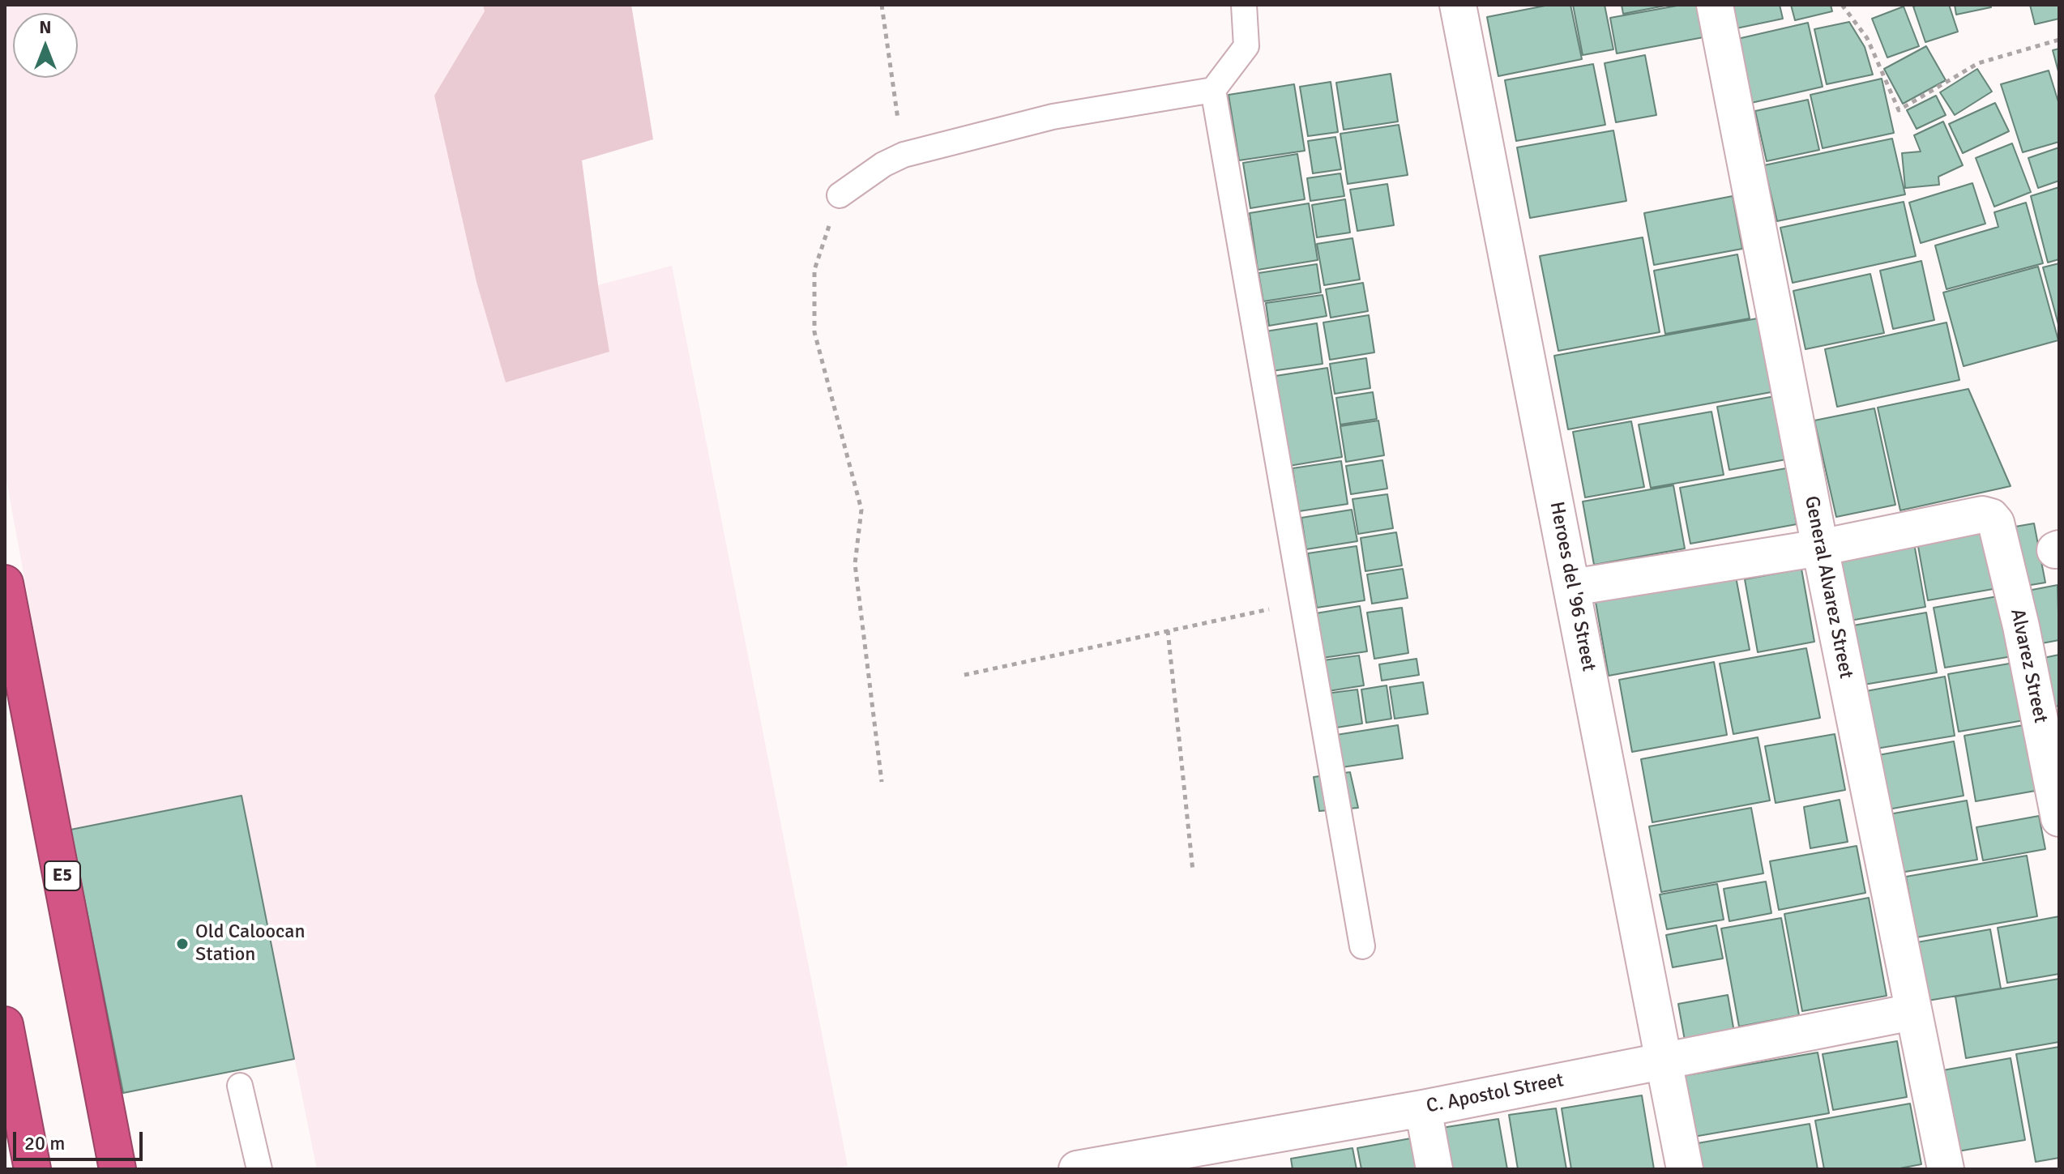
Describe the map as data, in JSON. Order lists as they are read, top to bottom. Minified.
{"streets":{"highway":["E5"],"street":["Heroes del '96 Street","General Alvarez Street","Alvarez Street","C. Apostol Street"]},"crossings":[["Heroes del '96 Street","C. Apostol Street"],["General Alvarez Street","Alvarez Street"],["General Alvarez Street","C. Apostol Street"]],"places":["Old Caloocan Station"],"scale_bar":"20 m","north":"top"}
